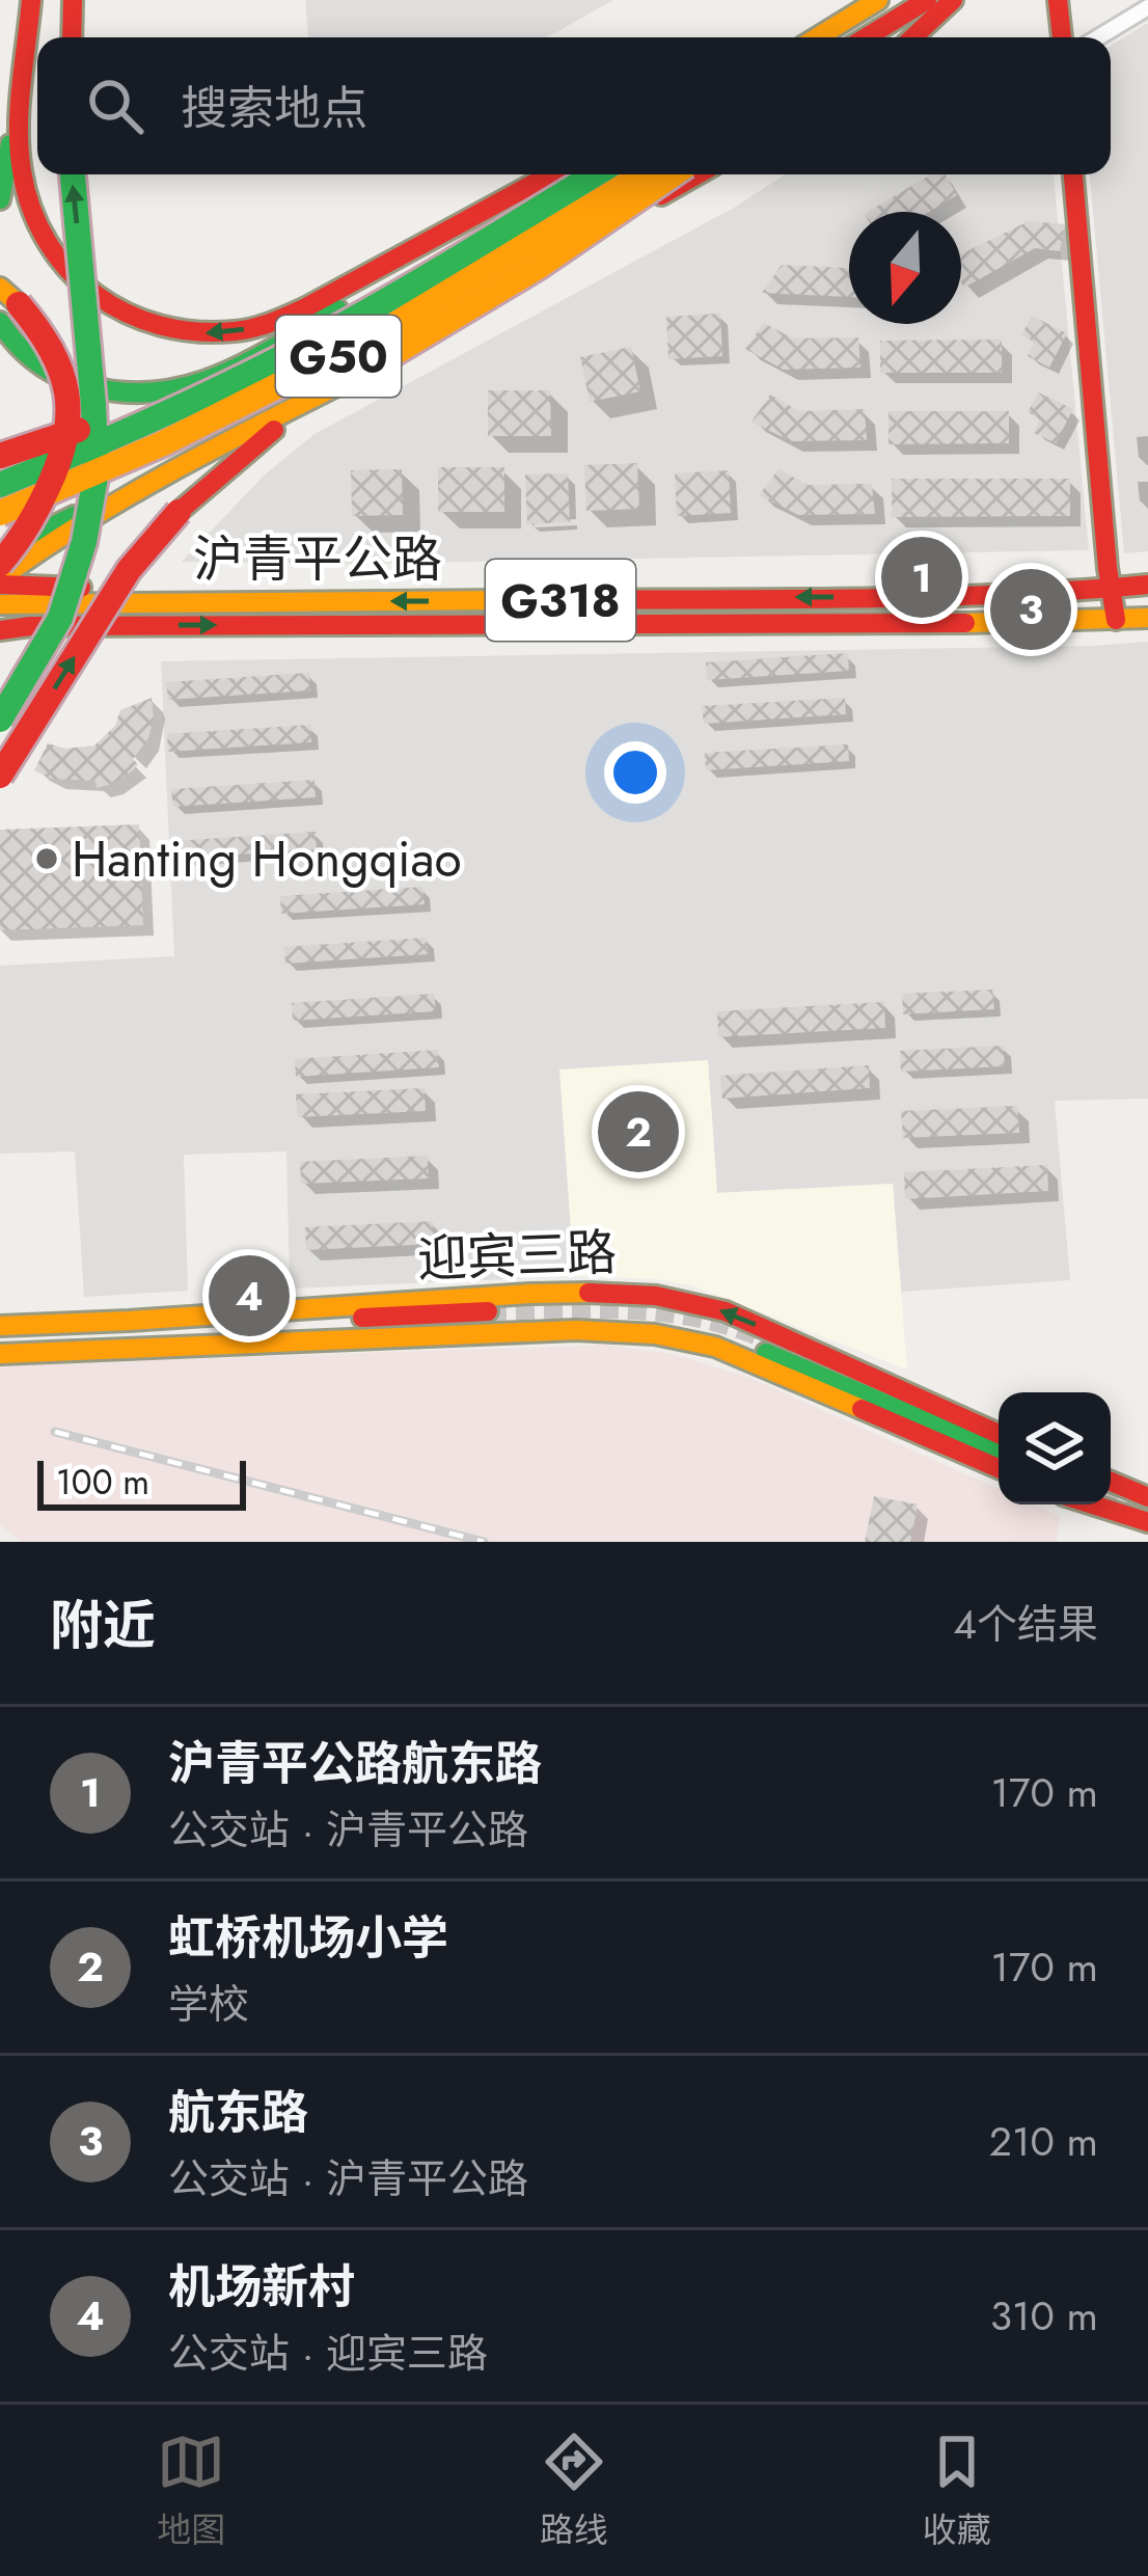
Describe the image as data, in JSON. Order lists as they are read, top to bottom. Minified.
{"streets":{"main road":["G50","沪青平公路","G318","迎宾三路"]},"places":["Hanting Hongqiao"],"scale_bar":"100 m","north":"bottom","page":{"search":"搜索地点","pins":["1","3","2","4"],"scale":"100 m","heading":["附近","4个结果"],"list":[{"mark":"1","name":"沪青平公路航东路","note":"公交站 · 沪青平公路","value":"170 m"},{"mark":"2","name":"虹桥机场小学","note":"学校","value":"170 m"},{"mark":"3","name":"航东路","note":"公交站 · 沪青平公路","value":"210 m"},{"mark":"4","name":"机场新村","note":"公交站 · 迎宾三路","value":"310 m"}],"nav":["地图","路线","收藏"]}}
